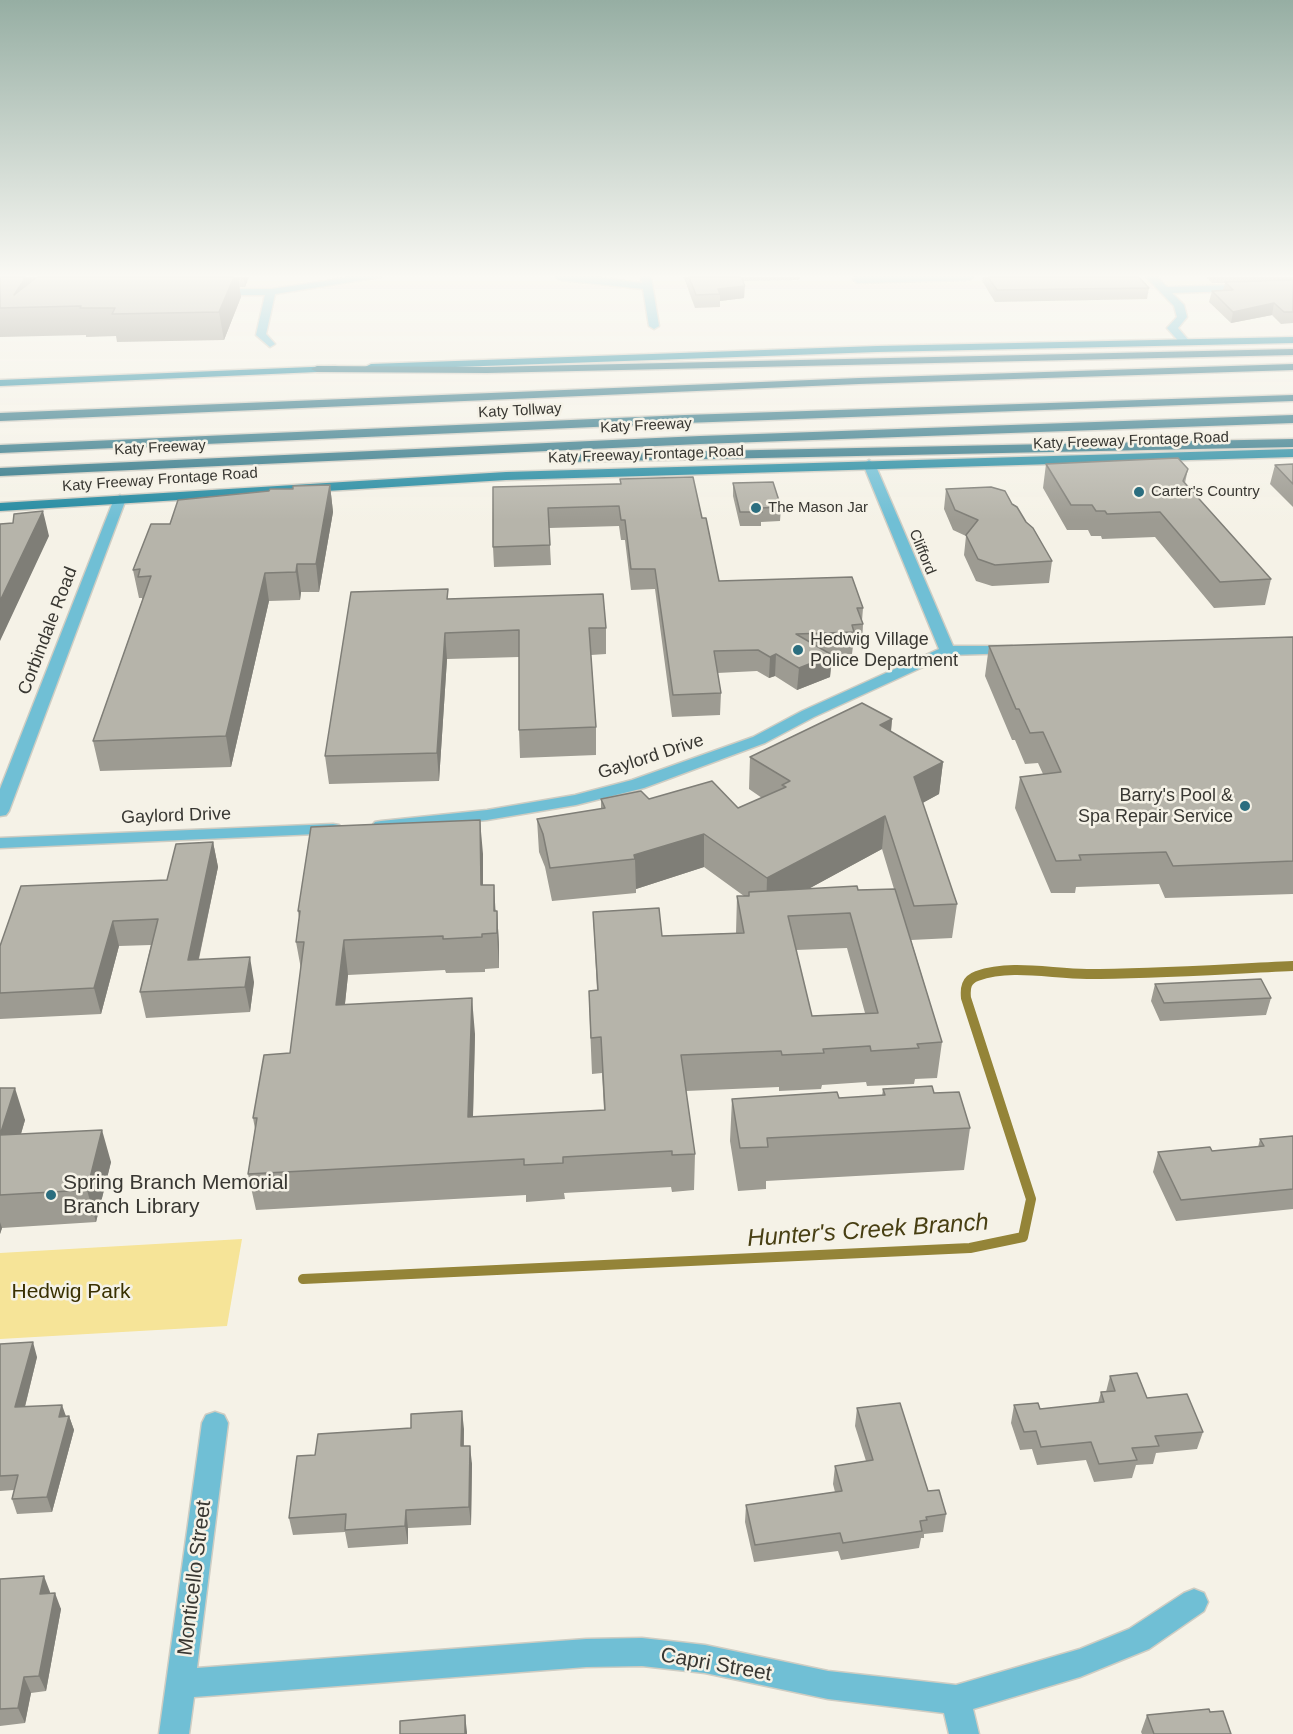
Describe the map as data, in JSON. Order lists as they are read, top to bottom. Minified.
{"streets":{"highway":["Katy Tollway","Katy Freeway"],"main road":["Katy Freeway Frontage Road"],"street":["Clifford","Corbindale Road","Gaylord Drive","Monticello Street","Capri Street"]},"crossings":[["Katy Freeway Frontage Road","Clifford"],["Katy Freeway Frontage Road","Corbindale Road"],["Clifford","Gaylord Drive"],["Monticello Street","Capri Street"]],"water":["Hunter's Creek Branch"],"parks":["Hedwig Park"],"places":["Carter's Country","The Mason Jar","Hedwig Village Police Department","Barry's Pool & Spa Repair Service","Spring Branch Memorial Branch Library"]}
